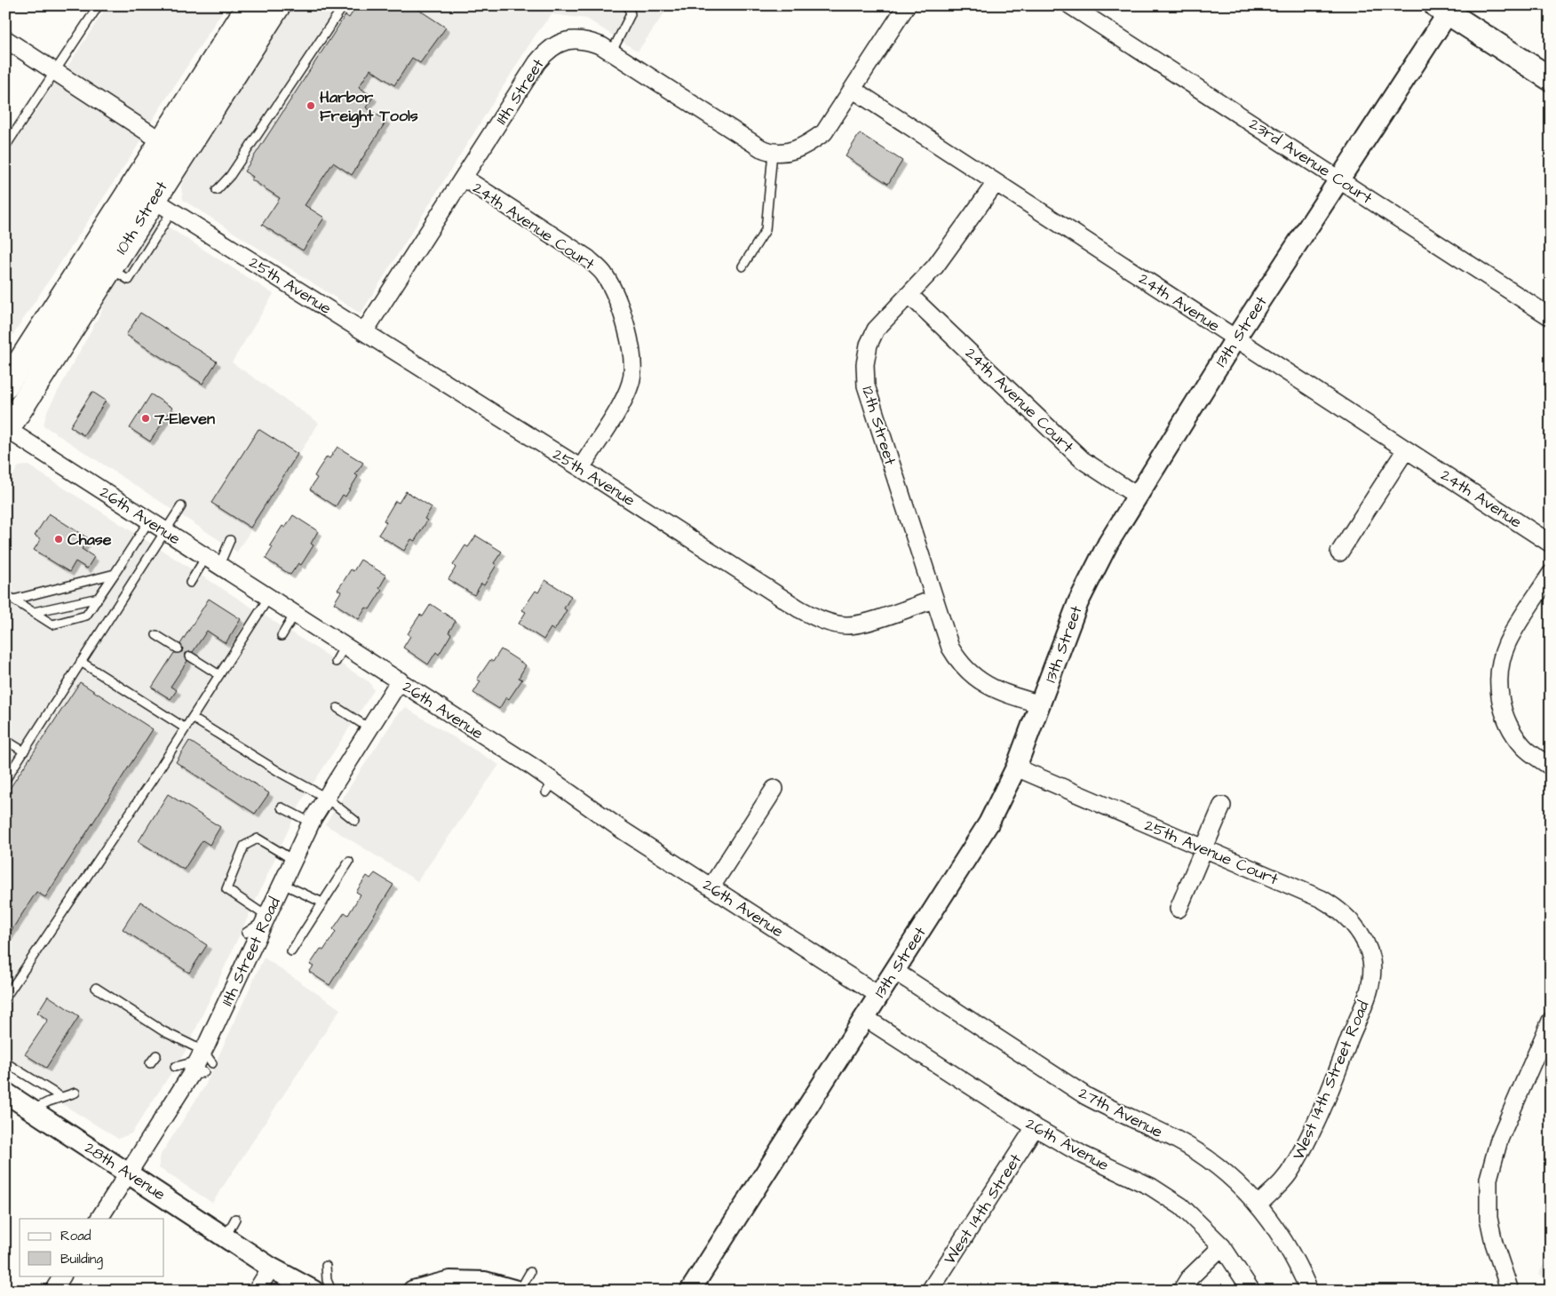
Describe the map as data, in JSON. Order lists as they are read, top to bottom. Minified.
{"streets":{"main road":["10th Street"],"street":["11th Street","23rd Avenue Court","24th Avenue Court","25th Avenue","24th Avenue","13th Street","12th Street","26th Avenue","25th Avenue Court","11th Street Road","West 14th Street Road","27th Avenue","28th Avenue","West 14th Street"]},"crossings":[["11th Street","24th Avenue Court"],["11th Street","25th Avenue"],["23rd Avenue Court","13th Street"],["10th Street","25th Avenue"],["10th Street","26th Avenue"],["24th Avenue Court","25th Avenue"],["24th Avenue Court","13th Street"],["24th Avenue Court","12th Street"],["25th Avenue","12th Street"],["24th Avenue","13th Street"],["24th Avenue","12th Street"],["13th Street","26th Avenue"],["13th Street","25th Avenue Court"],["13th Street","27th Avenue"],["26th Avenue","11th Street Road"],["26th Avenue","West 14th Street"],["25th Avenue Court","West 14th Street Road"],["11th Street Road","28th Avenue"],["West 14th Street Road","27th Avenue"]],"places":["Harbor Freight Tools","7-Eleven","Chase"],"legend":["Road","Building"]}
